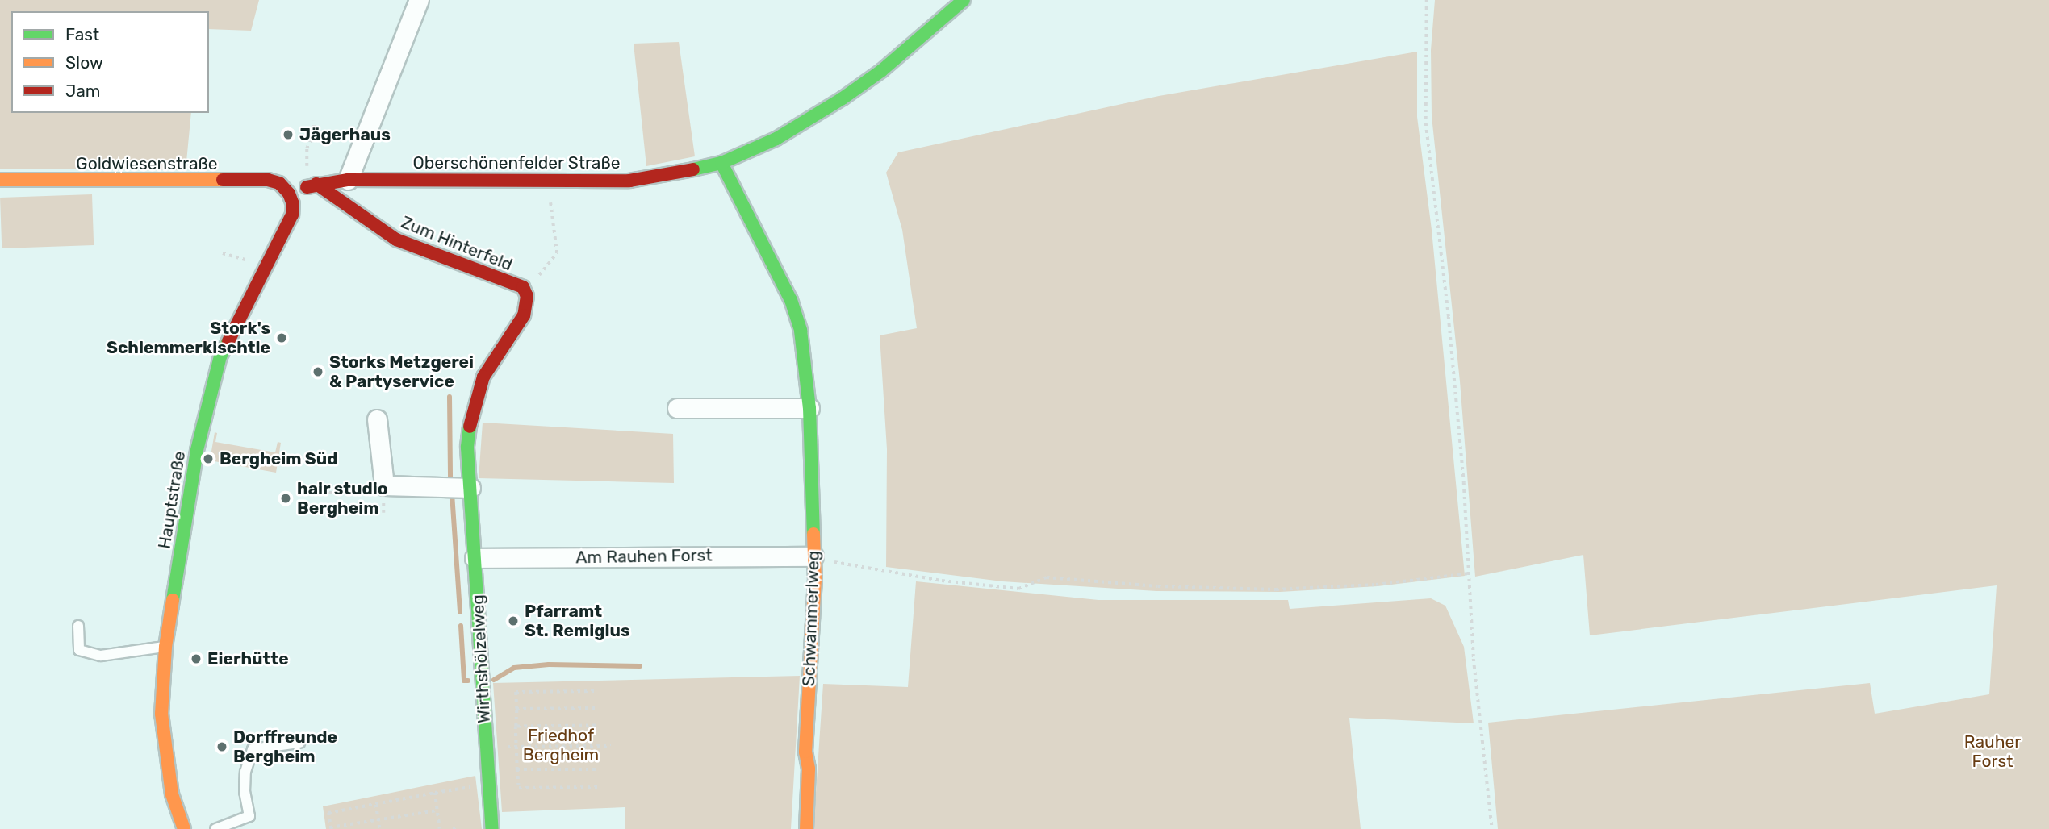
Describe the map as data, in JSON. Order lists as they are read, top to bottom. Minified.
{"streets":{"street":["Oberschönenfelder Straße","Goldwiesenstraße","Zum Hinterfeld","Hauptstraße","Am Rauhen Forst","Schwammerlweg","Wirthshölzelweg"]},"crossings":[["Oberschönenfelder Straße","Goldwiesenstraße"],["Oberschönenfelder Straße","Zum Hinterfeld"],["Oberschönenfelder Straße","Hauptstraße"],["Oberschönenfelder Straße","Schwammerlweg"],["Goldwiesenstraße","Hauptstraße"],["Zum Hinterfeld","Wirthshölzelweg"],["Am Rauhen Forst","Schwammerlweg"],["Am Rauhen Forst","Wirthshölzelweg"]],"parks":["Friedhof Bergheim","Rauher Forst"],"places":["Jägerhaus","Stork's Schlemmerkischtle","Storks Metzgerei & Partyservice","Bergheim Süd","hair studio Bergheim","Pfarramt St. Remigius","Eierhütte","Dorffreunde Bergheim"],"legend":["Fast","Slow","Jam"]}
